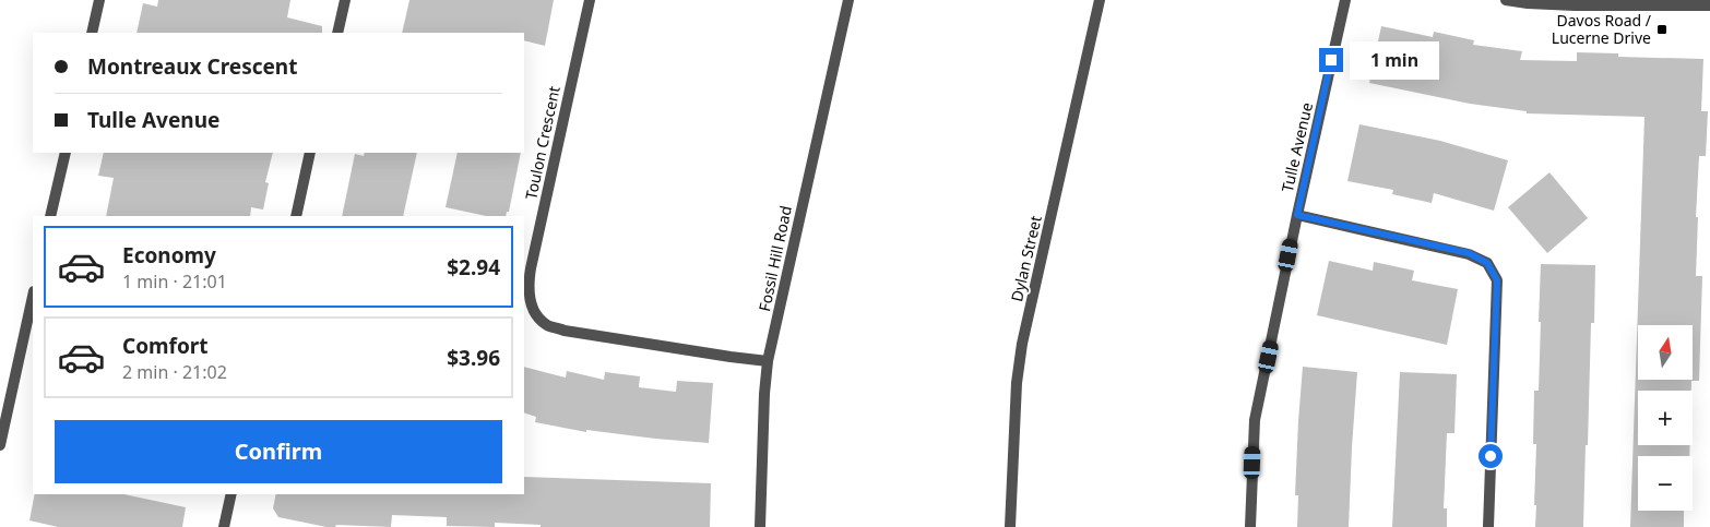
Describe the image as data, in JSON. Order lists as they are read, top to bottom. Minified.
{"streets":{"street":["Toulon Crescent","Tulle Avenue","Fossil Hill Road","Dylan Street"]},"crossings":[["Toulon Crescent","Fossil Hill Road"]],"places":{"transit":["Davos Road / Lucerne Drive"]},"north":"top","page":{"banner":["Montreaux Crescent","Tulle Avenue"],"bubble":"1 min","list":[{"name":"Economy","note":"1 min · 21:01","value":"$2.94"},{"name":"Comfort","note":"2 min · 21:02","value":"$3.96"}],"map_buttons":["+","−"],"buttons":"Confirm"}}
